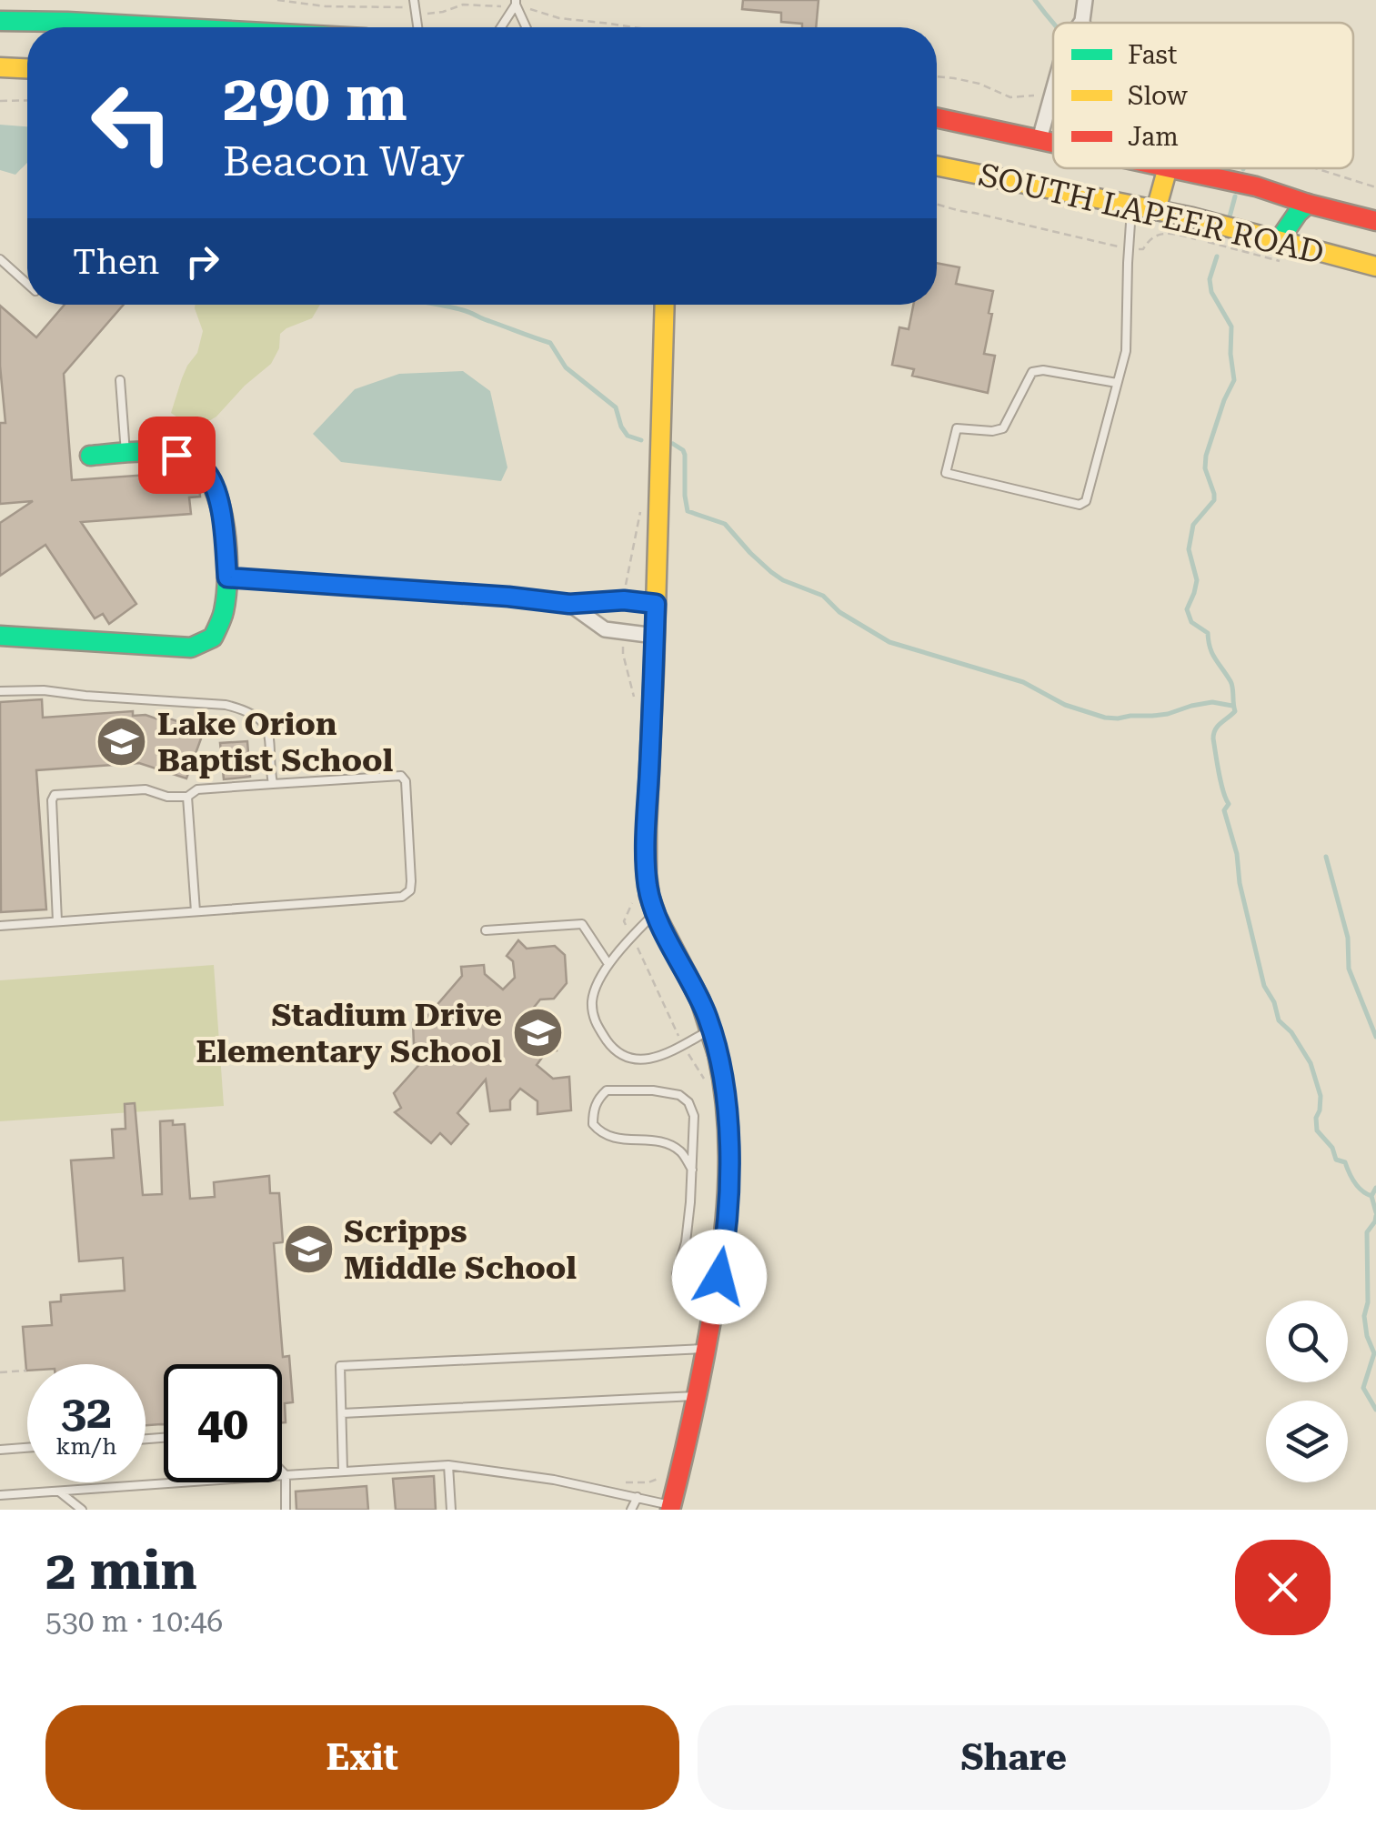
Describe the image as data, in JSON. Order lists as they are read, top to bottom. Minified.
{"streets":{"street":["SOUTH LAPEER ROAD"]},"places":{"school or university":["Lake Orion Baptist School","Stadium Drive Elementary School","Scripps Middle School"]},"legend":["Fast","Slow","Jam"],"page":{"turn":["290 m","Beacon Way"],"then":"Then","speed":"32 km/h","limit":"40","heading":["2 min","530 m · 10:46"],"buttons":["Exit","Share"]}}
